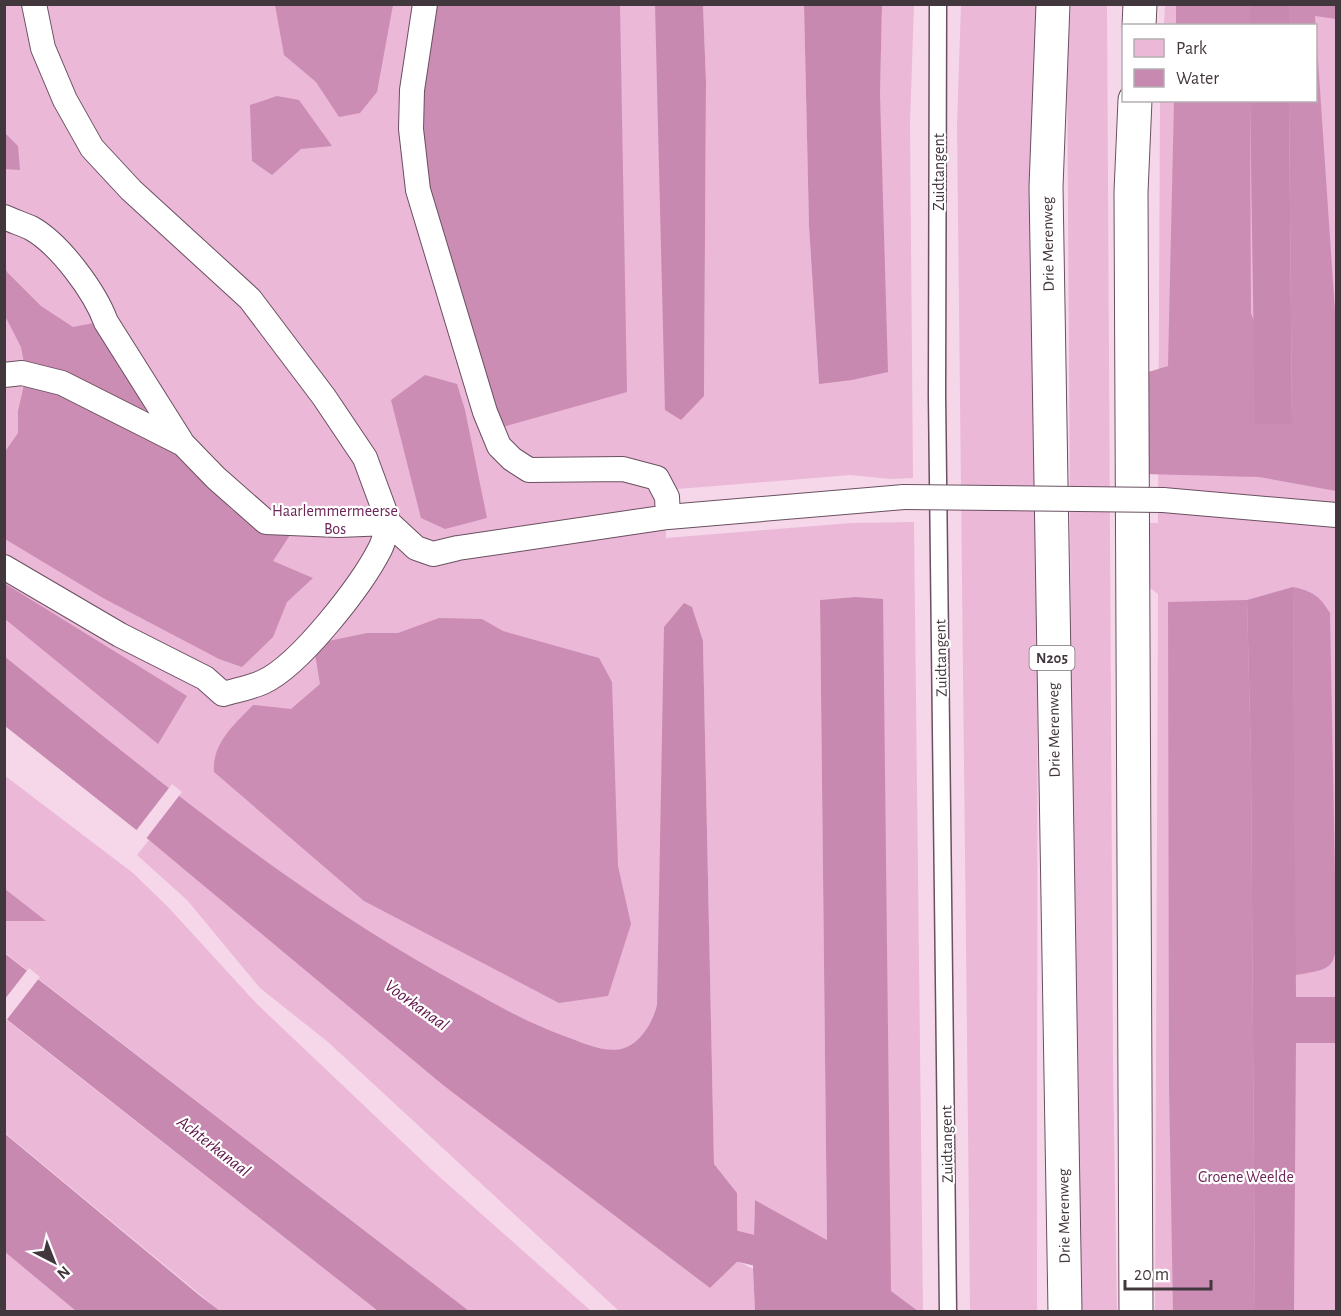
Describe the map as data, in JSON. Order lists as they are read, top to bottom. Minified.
{"streets":{"highway":["Drie Merenweg","N205"],"lane":["Zuidtangent"]},"water":["Voorkanaal","Achterkanaal"],"parks":["Haarlemmermeerse Bos","Groene Weelde"],"legend":["Park","Water"],"scale_bar":"20 m","north":"bottom right"}
